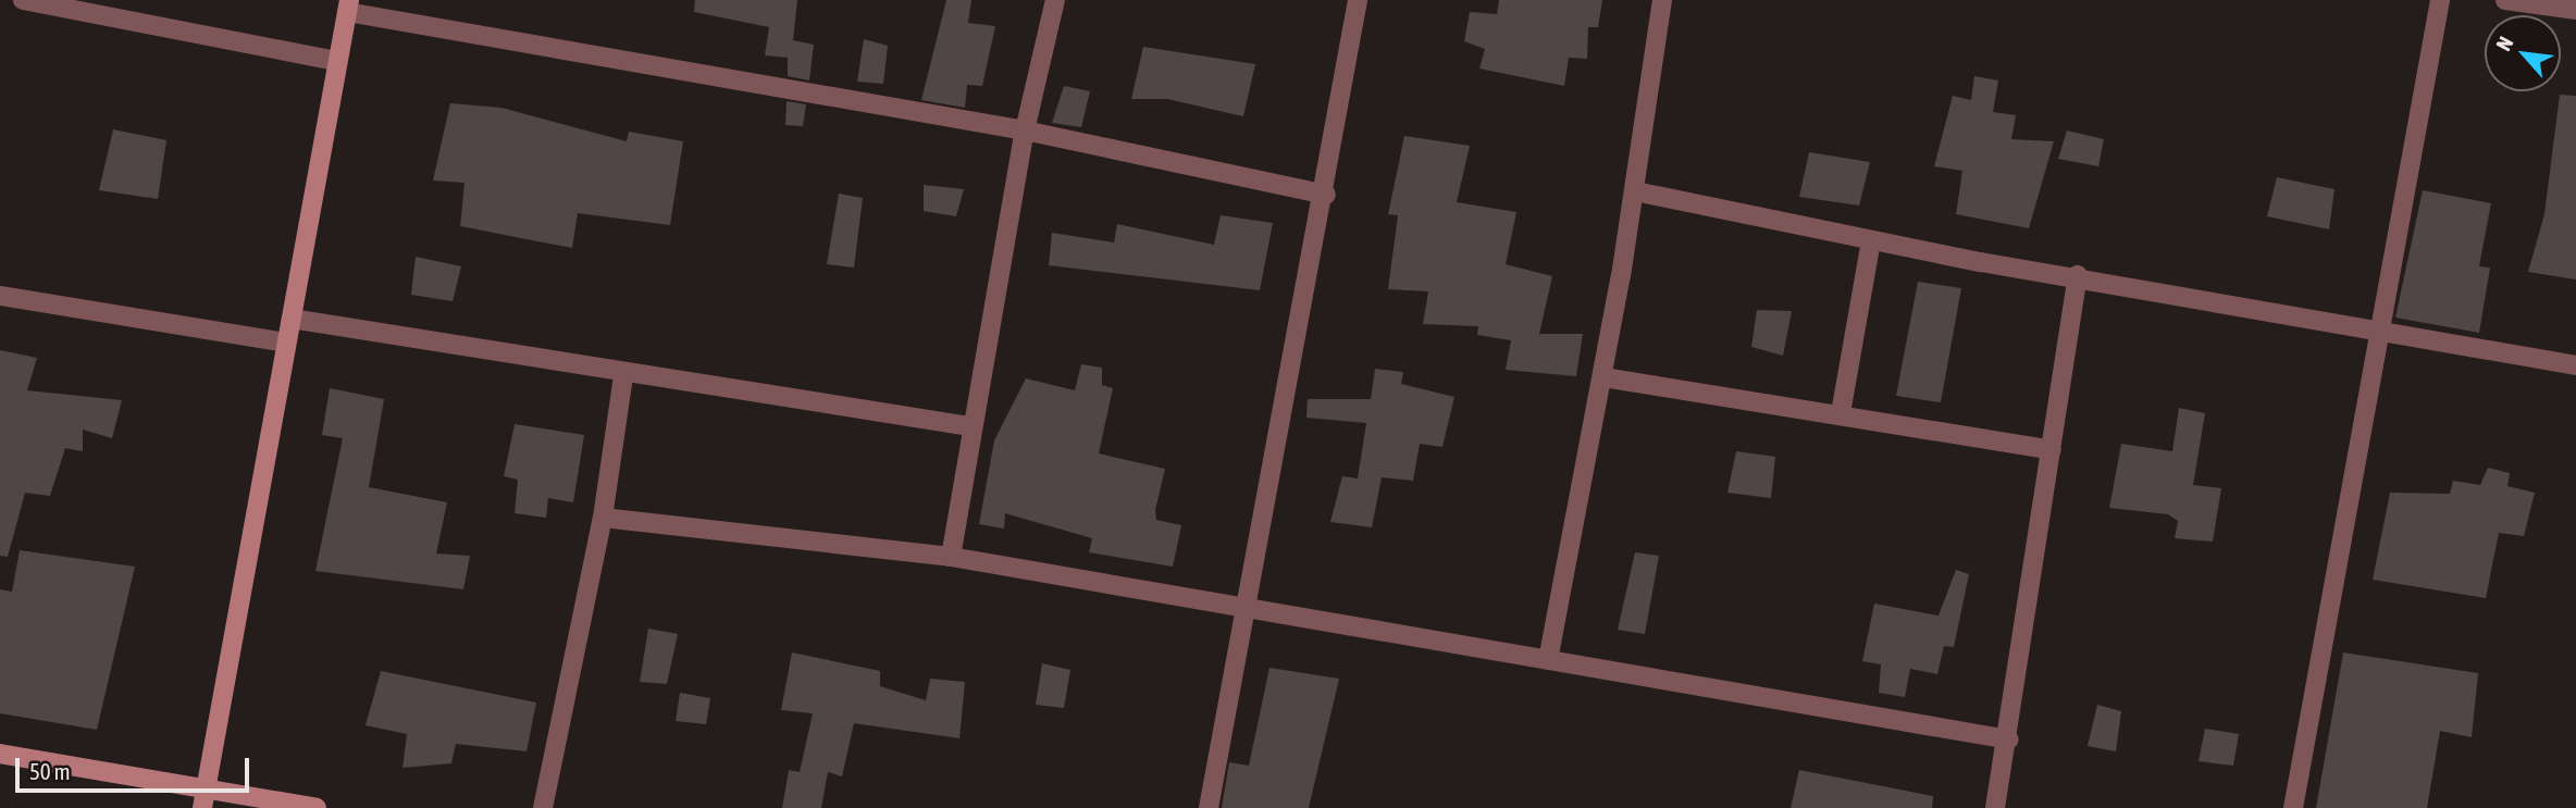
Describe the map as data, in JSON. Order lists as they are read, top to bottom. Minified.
{"scale_bar":"50 m","north":"top left"}
